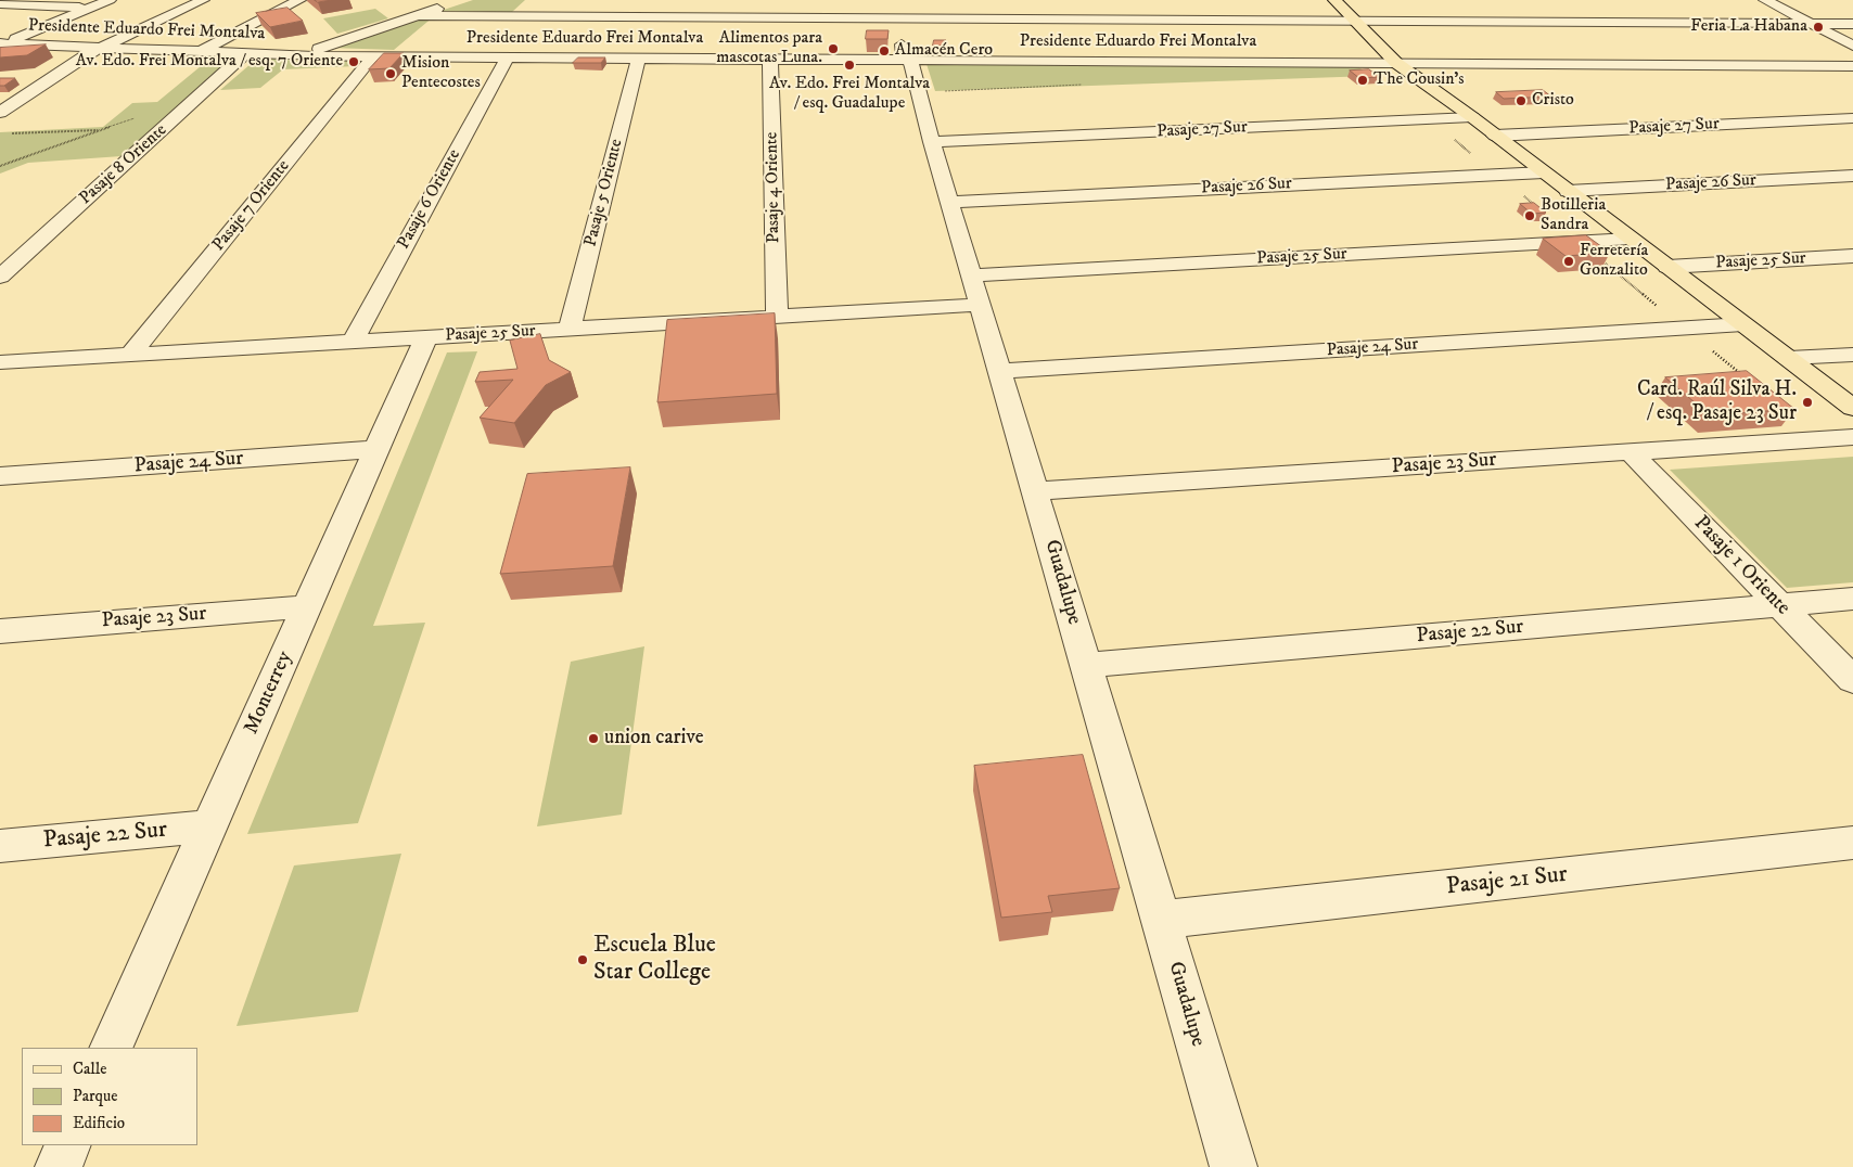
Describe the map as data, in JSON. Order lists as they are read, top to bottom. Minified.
{"streets":{"street":["Presidente Eduardo Frei Montalva","Pasaje 27 Sur","Pasaje 8 Oriente","Pasaje 26 Sur","Pasaje 4 Oriente","Pasaje 5 Oriente","Pasaje 6 Oriente","Pasaje 7 Oriente","Pasaje 25 Sur","Pasaje 24 Sur","Pasaje 23 Sur","Pasaje 1 Oriente","Guadalupe","Pasaje 22 Sur","Monterrey","Pasaje 21 Sur"]},"crossings":[["Presidente Eduardo Frei Montalva","Pasaje 8 Oriente"],["Presidente Eduardo Frei Montalva","Pasaje 4 Oriente"],["Presidente Eduardo Frei Montalva","Pasaje 5 Oriente"],["Presidente Eduardo Frei Montalva","Pasaje 6 Oriente"],["Presidente Eduardo Frei Montalva","Pasaje 7 Oriente"],["Presidente Eduardo Frei Montalva","Guadalupe"],["Pasaje 27 Sur","Guadalupe"],["Pasaje 26 Sur","Guadalupe"],["Pasaje 4 Oriente","Pasaje 25 Sur"],["Pasaje 5 Oriente","Pasaje 25 Sur"],["Pasaje 6 Oriente","Pasaje 25 Sur"],["Pasaje 7 Oriente","Pasaje 25 Sur"],["Pasaje 25 Sur","Guadalupe"],["Pasaje 25 Sur","Monterrey"],["Pasaje 24 Sur","Guadalupe"],["Pasaje 24 Sur","Monterrey"],["Pasaje 23 Sur","Pasaje 1 Oriente"],["Pasaje 23 Sur","Guadalupe"],["Pasaje 23 Sur","Monterrey"],["Pasaje 1 Oriente","Pasaje 22 Sur"],["Guadalupe","Pasaje 22 Sur"],["Guadalupe","Pasaje 21 Sur"],["Pasaje 22 Sur","Monterrey"]],"places":["Feria La Habana","Alimentos para mascotas Luna.","Almacén Cero","Av. Edo. Frei Montalva / esq. 7 Oriente","Av. Edo. Frei Montalva / esq. Guadalupe","Mision Pentecostes","The Cousin's","Cristo","Botilleria Sandra","Ferretería Gonzalito","Card. Raúl Silva H. / esq. Pasaje 23 Sur","union carive","Escuela Blue Star College"],"legend":["Calle","Parque","Edificio"]}
